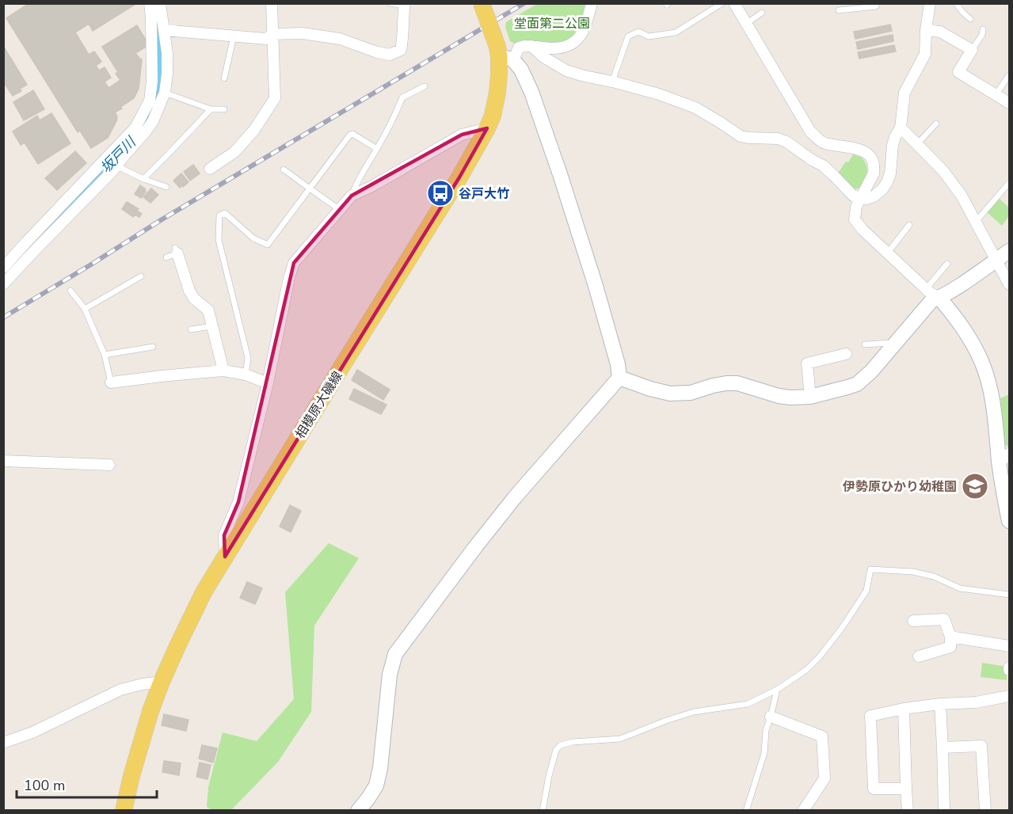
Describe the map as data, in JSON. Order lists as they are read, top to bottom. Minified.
{"streets":{"main road":["相模原大磯線"]},"water":["坂戸川"],"parks":["堂面第二公園"],"places":{"bus stop":["谷戸大竹"],"school or university":["伊勢原ひかり幼稚園"]},"scale_bar":"100 m"}
